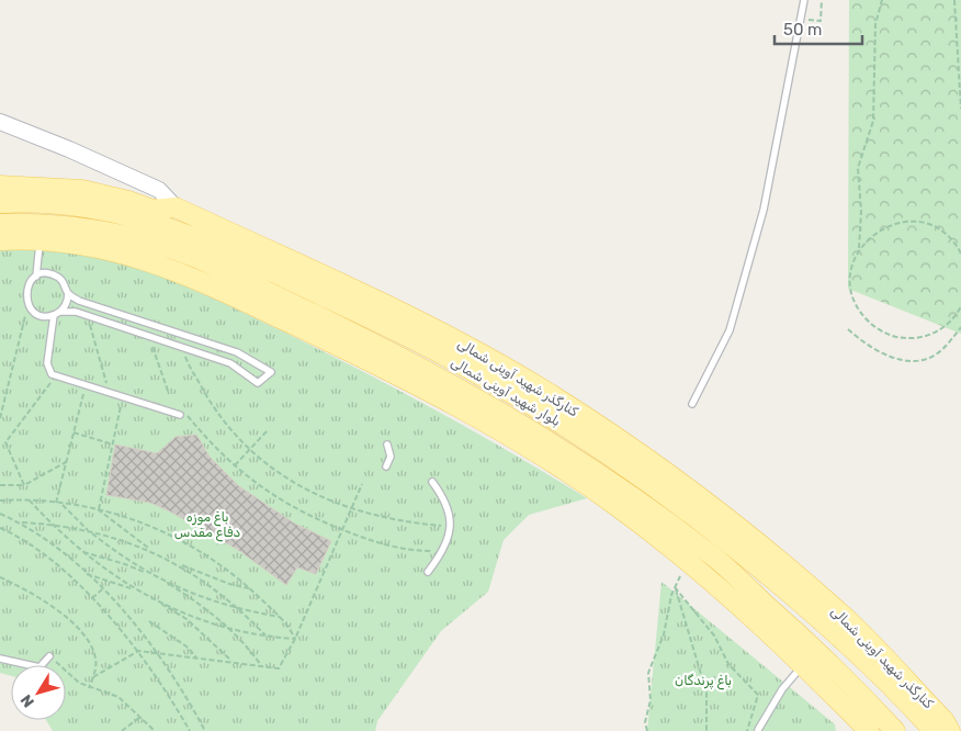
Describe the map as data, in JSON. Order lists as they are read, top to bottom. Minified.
{"streets":{"main road":["کنارگذر شهید آوینی شمالی","بلوار شهید آوینی شمالی"]},"parks":["باغ موزه دفاع مقدس","باغ پرندگان"],"scale_bar":"50 m","north":"bottom left"}
